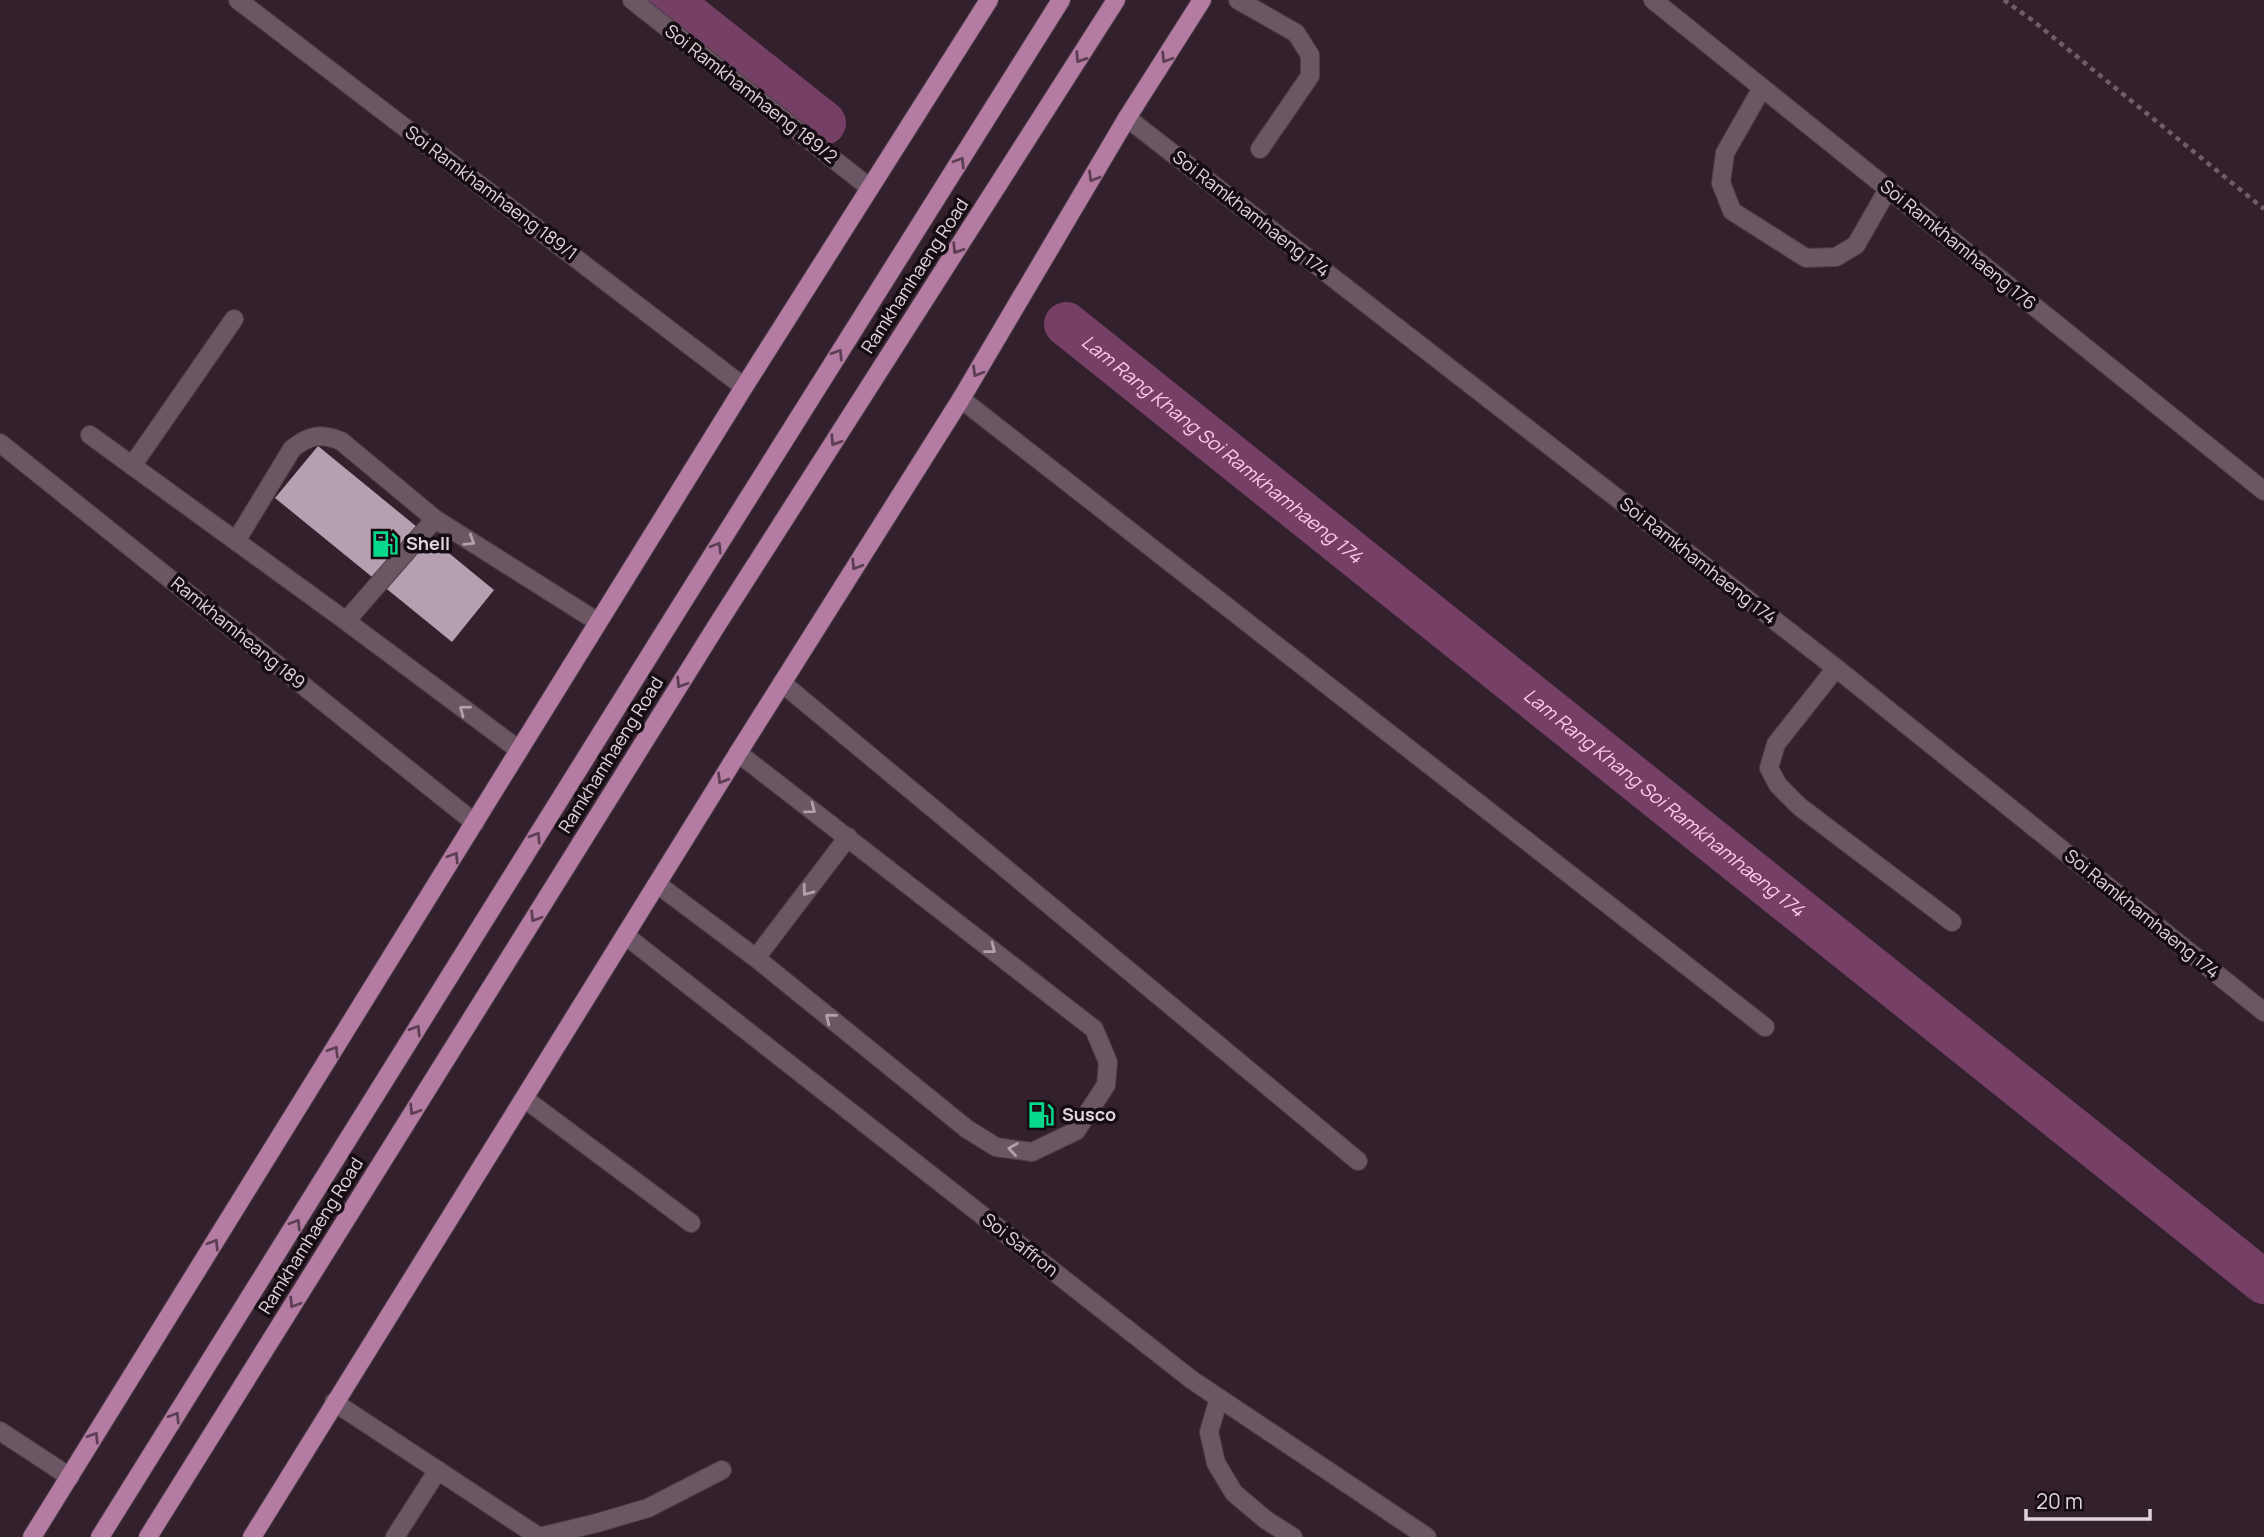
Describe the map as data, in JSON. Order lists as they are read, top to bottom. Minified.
{"streets":{"main road":["Ramkhamhaeng Road"],"street":["Soi Ramkhamhaeng 189/2","Soi Ramkhamhaeng 189/1","Soi Ramkhamhaeng 174","Soi Ramkhamhaeng 176","Ramkhamheang 189","Soi Saffron"]},"water":["Lam Rang Khang Soi Ramkhamhaeng 174"],"places":{"fuel station":["Shell","Susco"]},"scale_bar":"20 m"}
